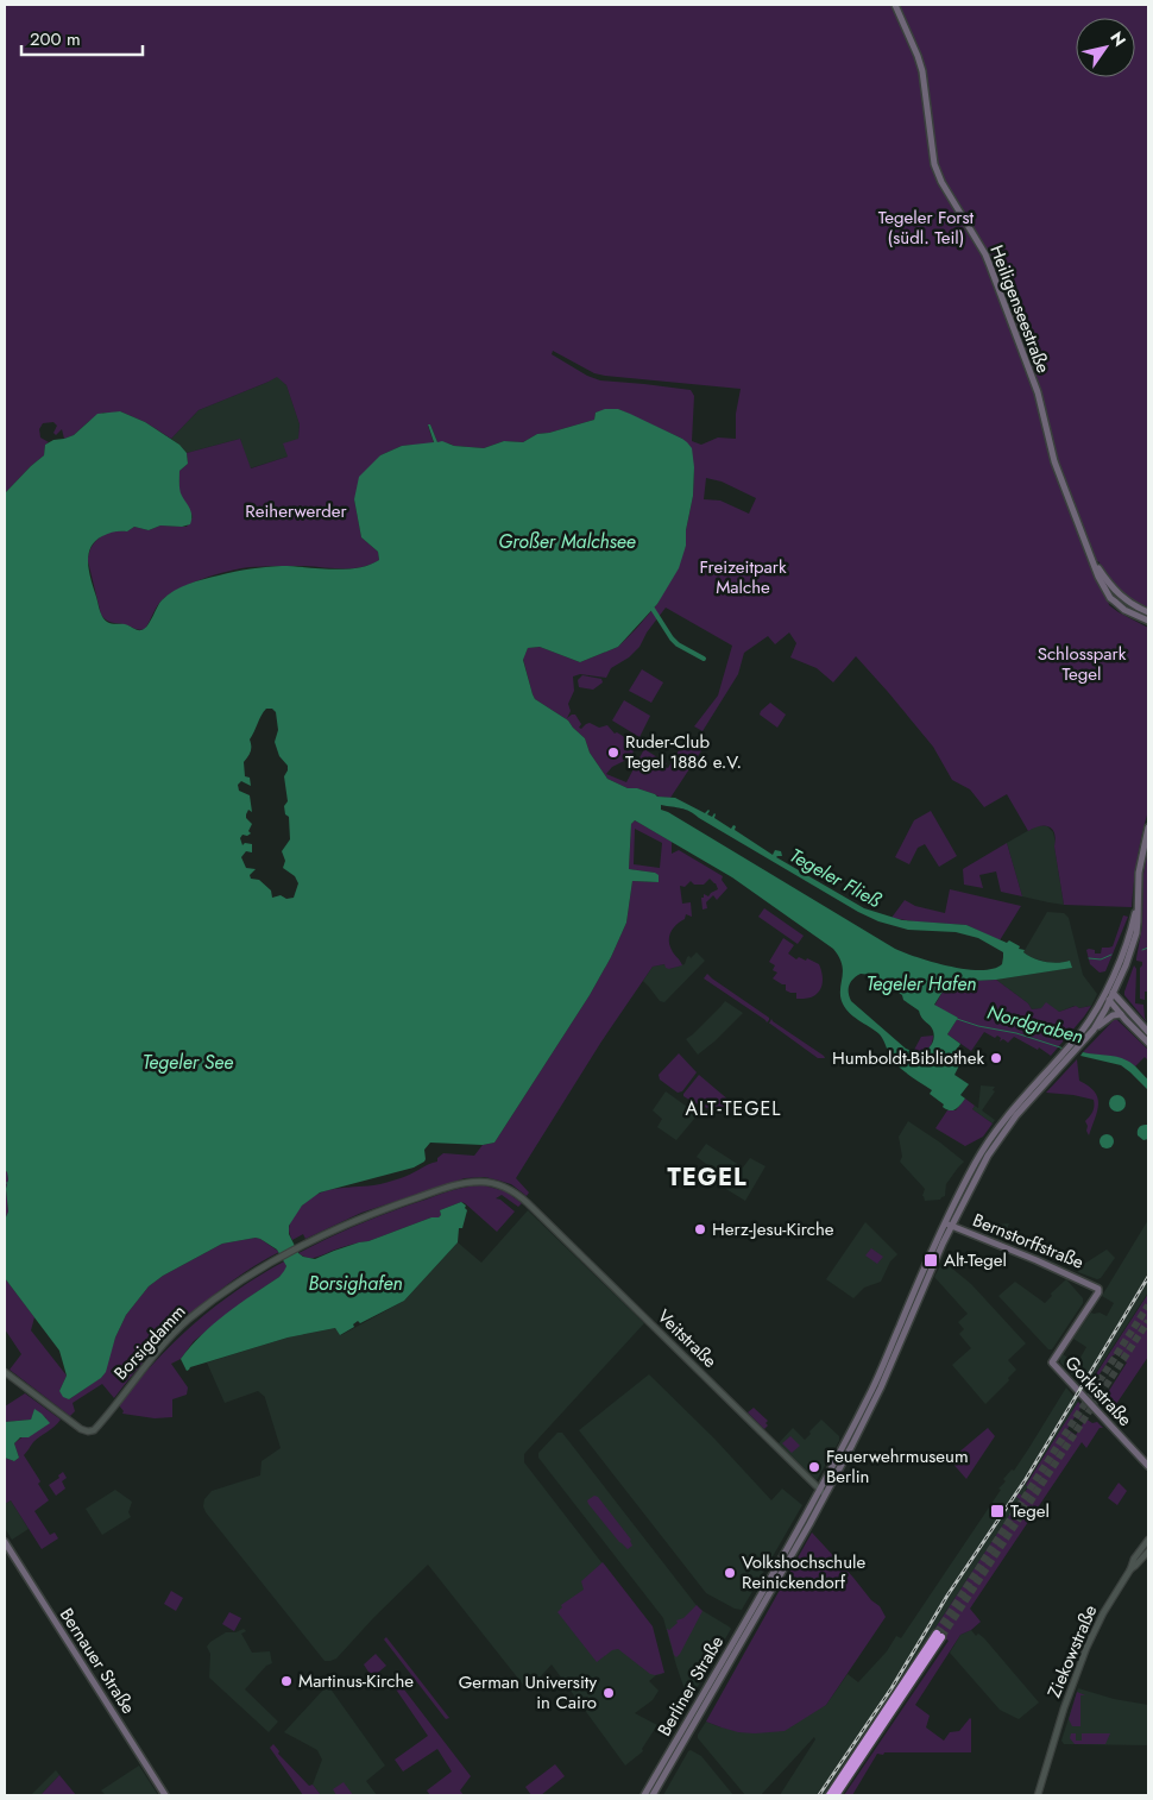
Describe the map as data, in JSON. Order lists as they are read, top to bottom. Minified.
{"streets":{"main road":["Heiligenseestraße","Bernstorffstraße","Gorkistraße","Bernauer Straße","Berliner Straße"],"street":["Veitstraße","Borsigdamm","Ziekowstraße"]},"crossings":[["Bernstorffstraße","Gorkistraße"],["Bernstorffstraße","Berliner Straße"],["Veitstraße","Borsigdamm"],["Veitstraße","Berliner Straße"]],"districts":["ALT-TEGEL","TEGEL"],"water":["Großer Malchsee","Tegeler Fließ","Tegeler Hafen","Nordgraben","Tegeler See","Borsighafen"],"parks":["Tegeler Forst (südl. Teil)","Reiherwerder","Freizeitpark Malche","Schlosspark Tegel"],"places":{"other":["Ruder-Club Tegel 1886 e.V.","Humboldt-Bibliothek","Herz-Jesu-Kirche","Feuerwehrmuseum Berlin","Volkshochschule Reinickendorf","Martinus-Kirche","German University in Cairo"],"transit":["Alt-Tegel","Tegel"]},"scale_bar":"200 m","north":"top right"}
